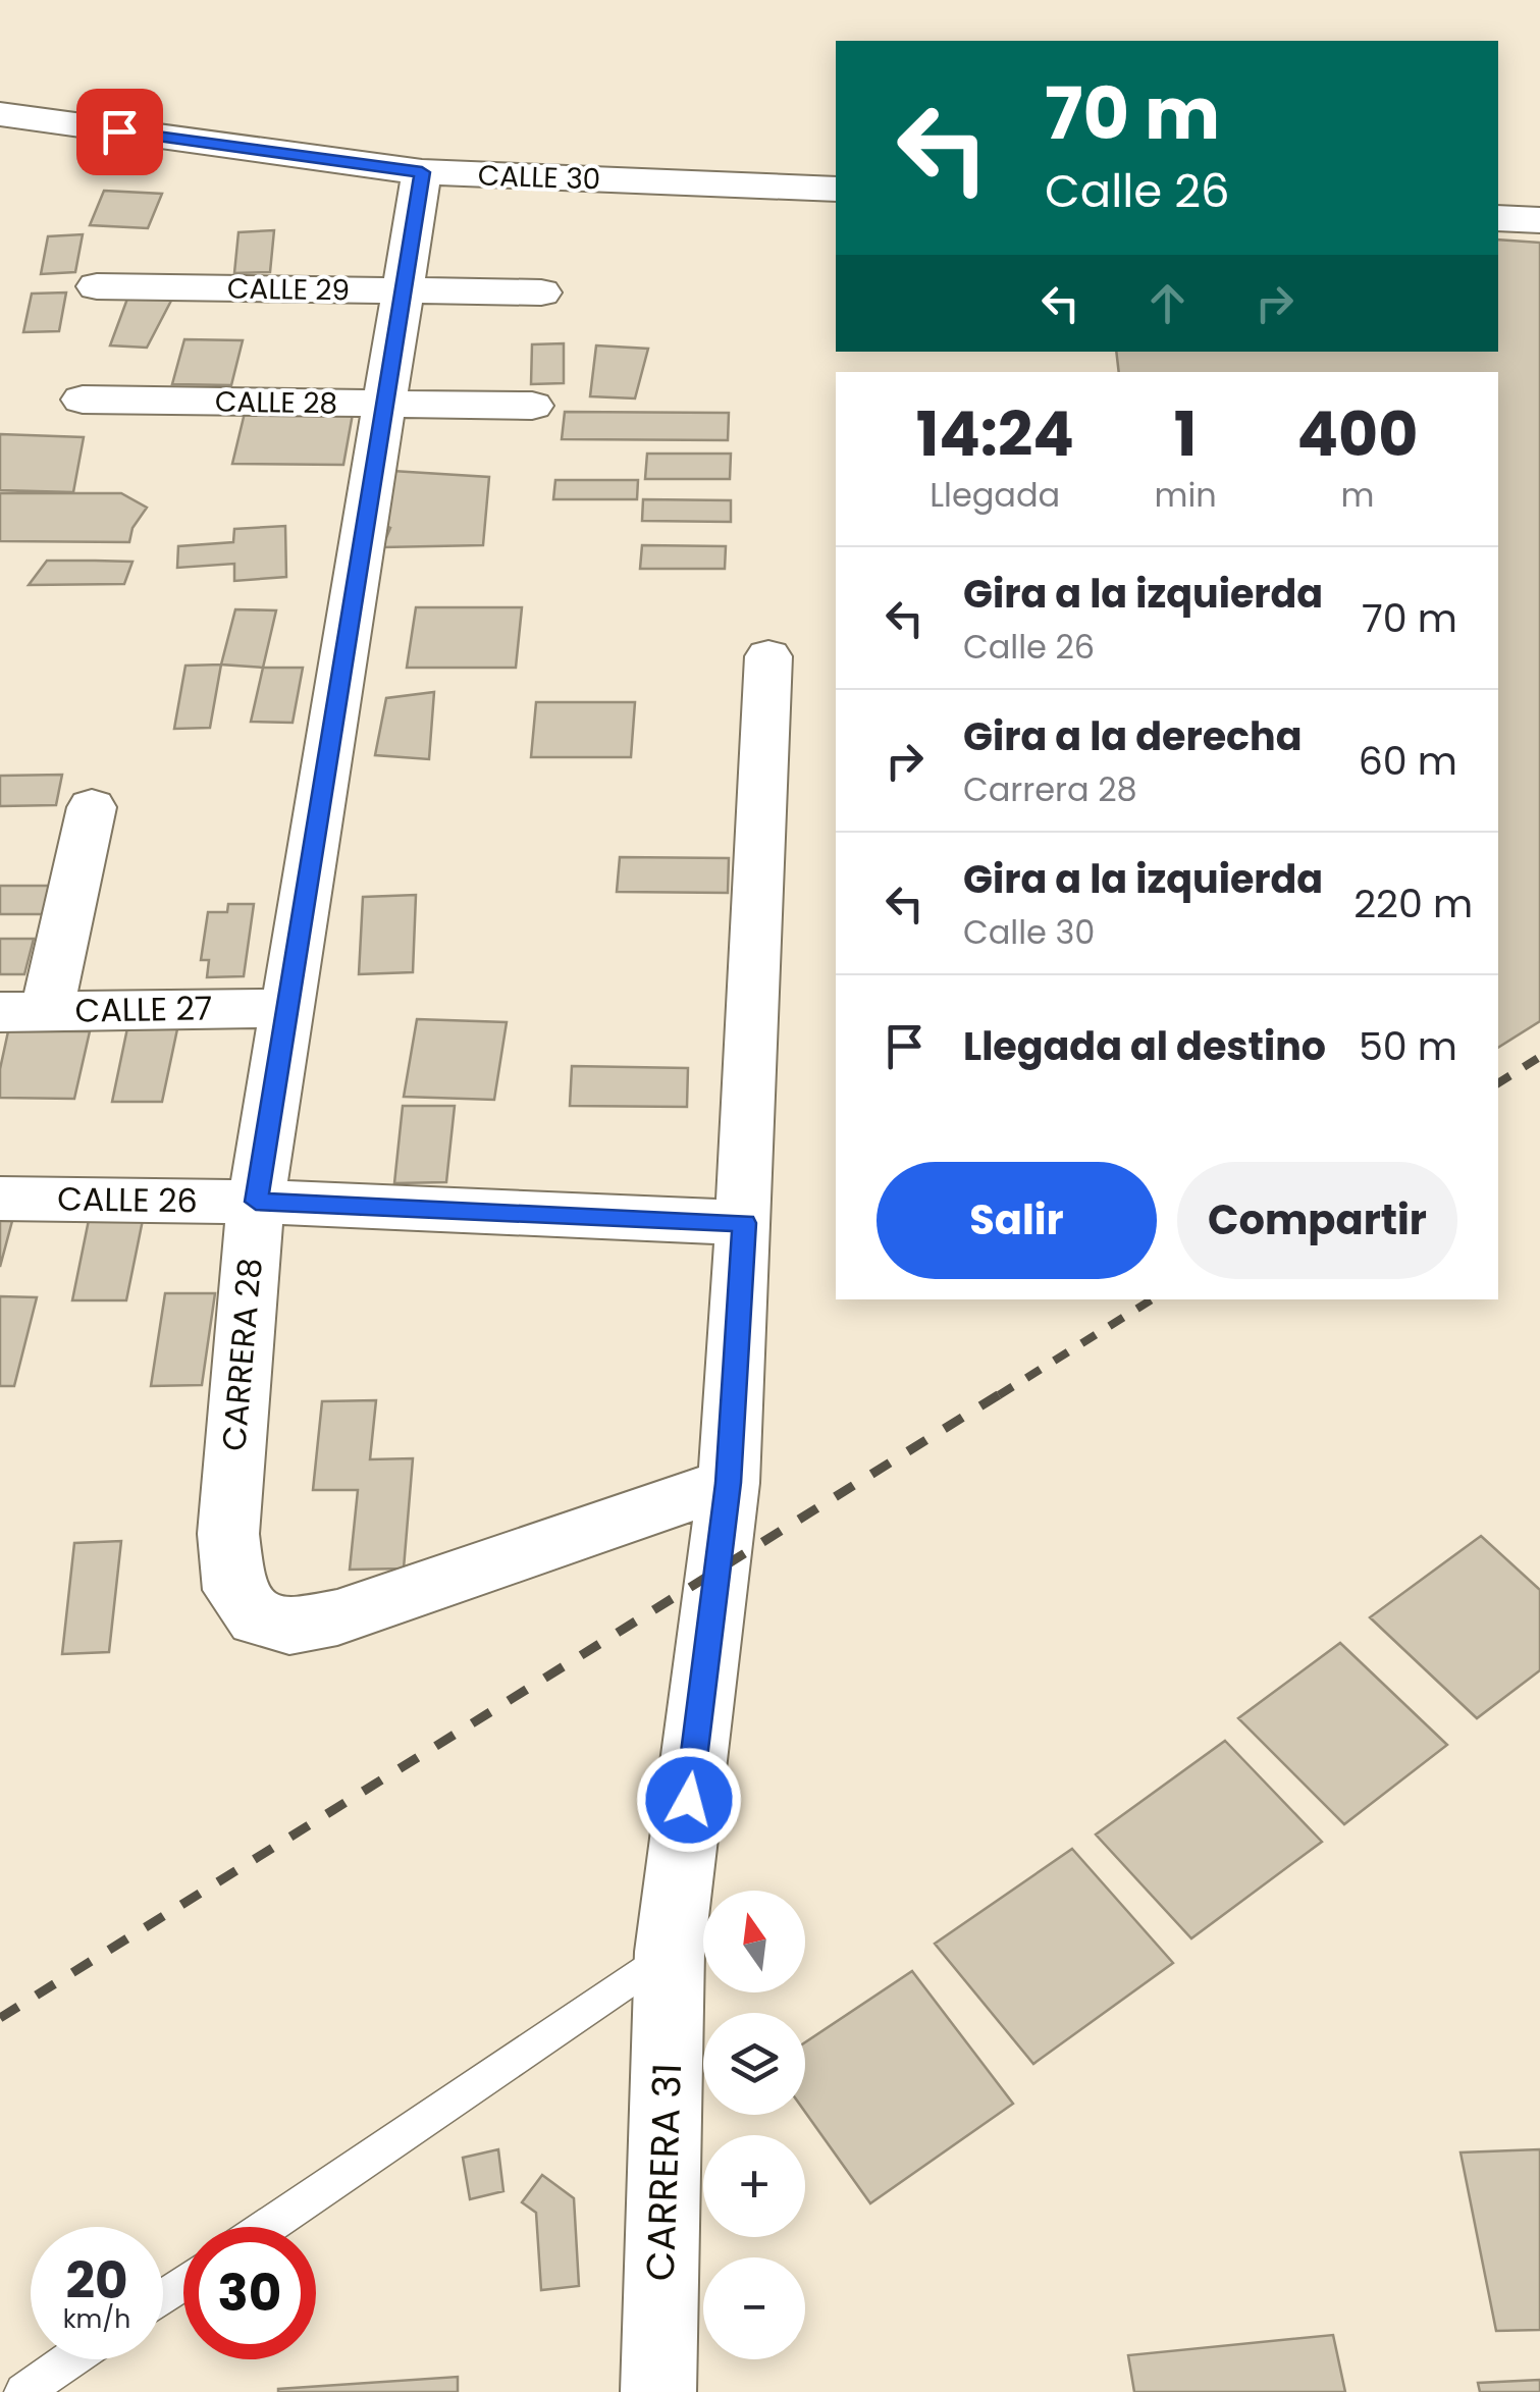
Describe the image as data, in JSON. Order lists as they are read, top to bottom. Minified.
{"streets":{"street":["CALLE 30","CALLE 29","CALLE 28","CALLE 27","CALLE 26","CARRERA 28","CARRERA 31"]},"crossings":[["CALLE 30","CARRERA 28"],["CALLE 29","CARRERA 28"],["CALLE 28","CARRERA 28"],["CALLE 27","CARRERA 28"],["CALLE 26","CARRERA 28"],["CALLE 26","CARRERA 31"],["CARRERA 28","CARRERA 31"]],"north":"top","page":{"turn":["70 m","Calle 26"],"eta":["14:24","Llegada","1","min","400","m"],"list":[{"name":"Gira a la izquierda","note":"Calle 26","value":"70 m"},{"name":"Gira a la derecha","note":"Carrera 28","value":"60 m"},{"name":"Gira a la izquierda","note":"Calle 30","value":"220 m"},{"name":"Llegada al destino","value":"50 m"}],"buttons":["Salir","Compartir"],"map_buttons":["+","−"],"speed":"20 km/h","limit":"30"}}
